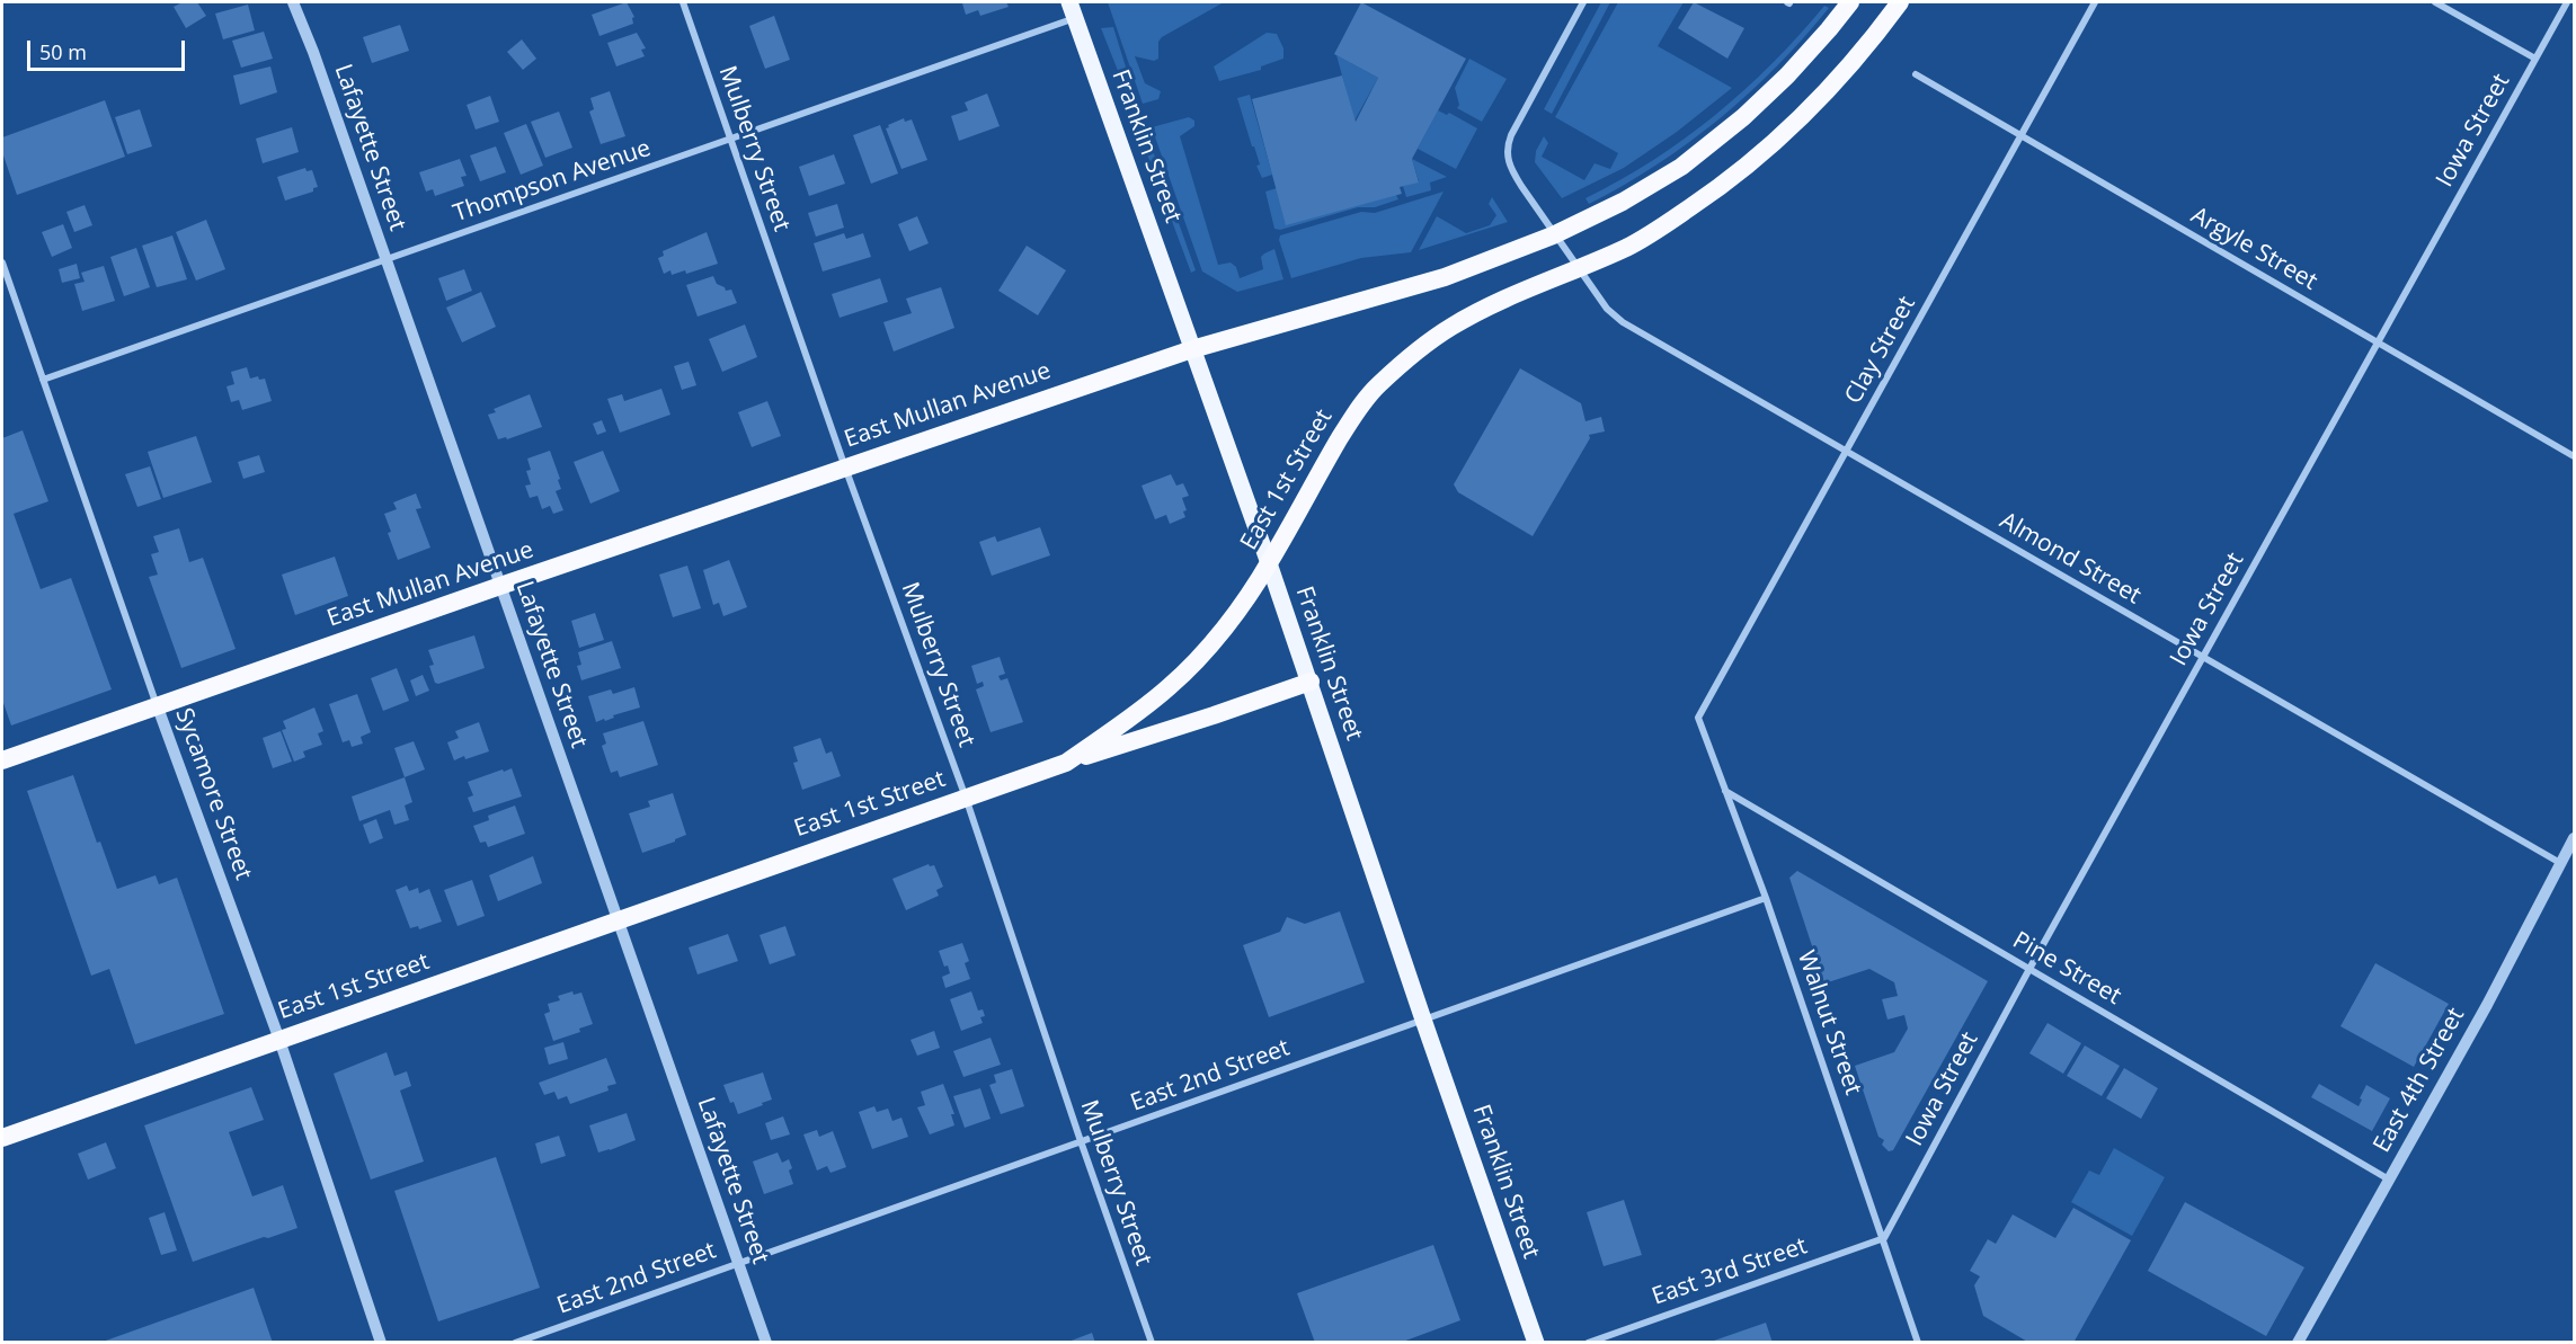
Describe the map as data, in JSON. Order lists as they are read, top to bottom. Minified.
{"streets":{"highway":["East Mullan Avenue","East 1st Street"],"main road":["Franklin Street"],"street":["Iowa Street","Lafayette Street","Mulberry Street","Thompson Avenue","Argyle Street","Clay Street","Almond Street","Sycamore Street","Pine Street","Walnut Street","East 2nd Street","East 4th Street","East 3rd Street"]},"crossings":[["Iowa Street","Argyle Street"],["Iowa Street","Almond Street"],["Iowa Street","Pine Street"],["Iowa Street","Walnut Street"],["Iowa Street","East 3rd Street"],["Franklin Street","Thompson Avenue"],["Franklin Street","East Mullan Avenue"],["Franklin Street","East 1st Street"],["Franklin Street","East 2nd Street"],["Lafayette Street","Thompson Avenue"],["Lafayette Street","East Mullan Avenue"],["Lafayette Street","East 1st Street"],["Lafayette Street","East 2nd Street"],["Mulberry Street","Thompson Avenue"],["Mulberry Street","East Mullan Avenue"],["Mulberry Street","East 1st Street"],["Mulberry Street","East 2nd Street"],["Thompson Avenue","Sycamore Street"],["Argyle Street","Clay Street"],["Clay Street","Almond Street"],["Clay Street","Walnut Street"],["East Mullan Avenue","Almond Street"],["East Mullan Avenue","Sycamore Street"],["East 1st Street","Almond Street"],["East 1st Street","Sycamore Street"],["Almond Street","East 4th Street"],["Pine Street","Walnut Street"],["Pine Street","East 4th Street"],["Walnut Street","East 2nd Street"],["Walnut Street","East 3rd Street"]],"scale_bar":"50 m"}
